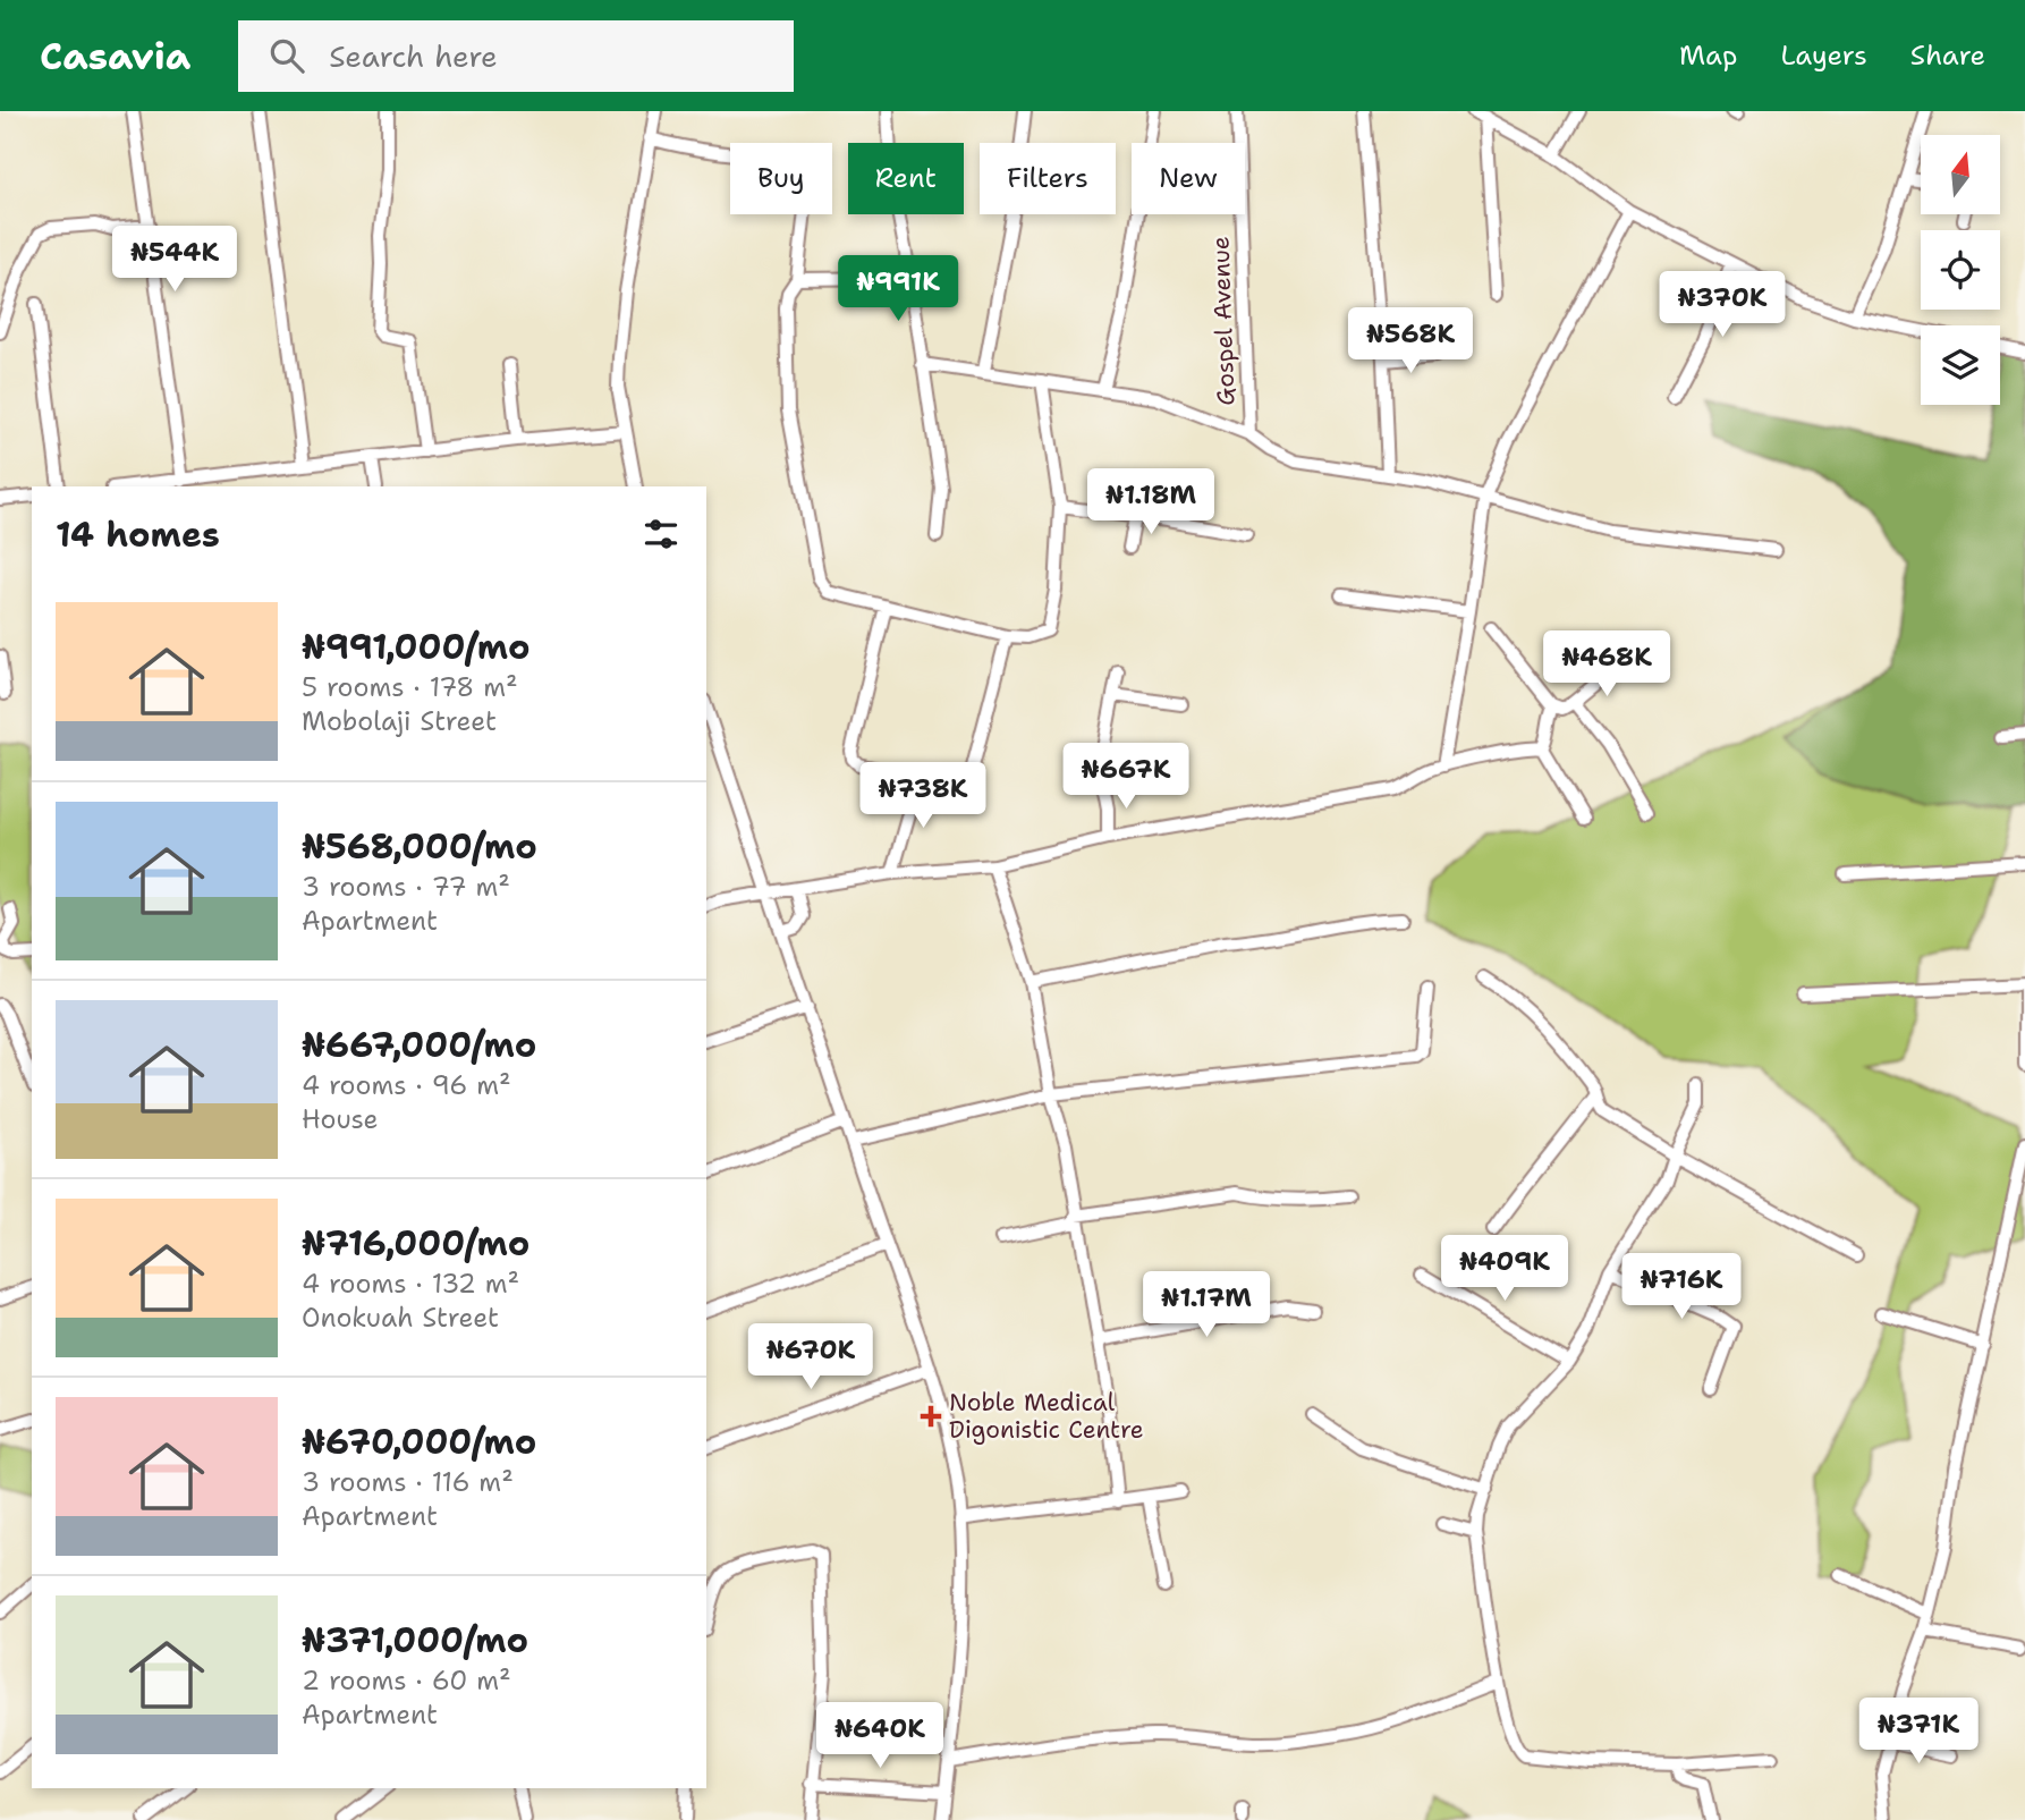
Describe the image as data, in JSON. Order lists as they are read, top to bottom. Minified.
{"streets":{"street":["Gospel Avenue"]},"places":{"health":["Noble Medical Digonistic Centre"]},"north":"top","page":{"header":"Casavia","search":"Search here","nav":["Map","Layers","Share"],"chip":["Buy","Rent","Filters","New"],"price":["₦544K","₦991K","₦370K","₦568K","₦1.18M","₦468K","₦667K","₦738K","₦409K","₦716K","₦1.17M","₦670K","₦371K","₦640K"],"heading":"14 homes","list":[{"name":"₦991,000/mo","note":"5 rooms · 178 m² · Mobolaji Street"},{"name":"₦568,000/mo","note":"3 rooms · 77 m² · Apartment"},{"name":"₦667,000/mo","note":"4 rooms · 96 m² · House"},{"name":"₦716,000/mo","note":"4 rooms · 132 m² · Onokuah Street"},{"name":"₦670,000/mo","note":"3 rooms · 116 m² · Apartment"},{"name":"₦371,000/mo","note":"2 rooms · 60 m² · Apartment"}]}}
